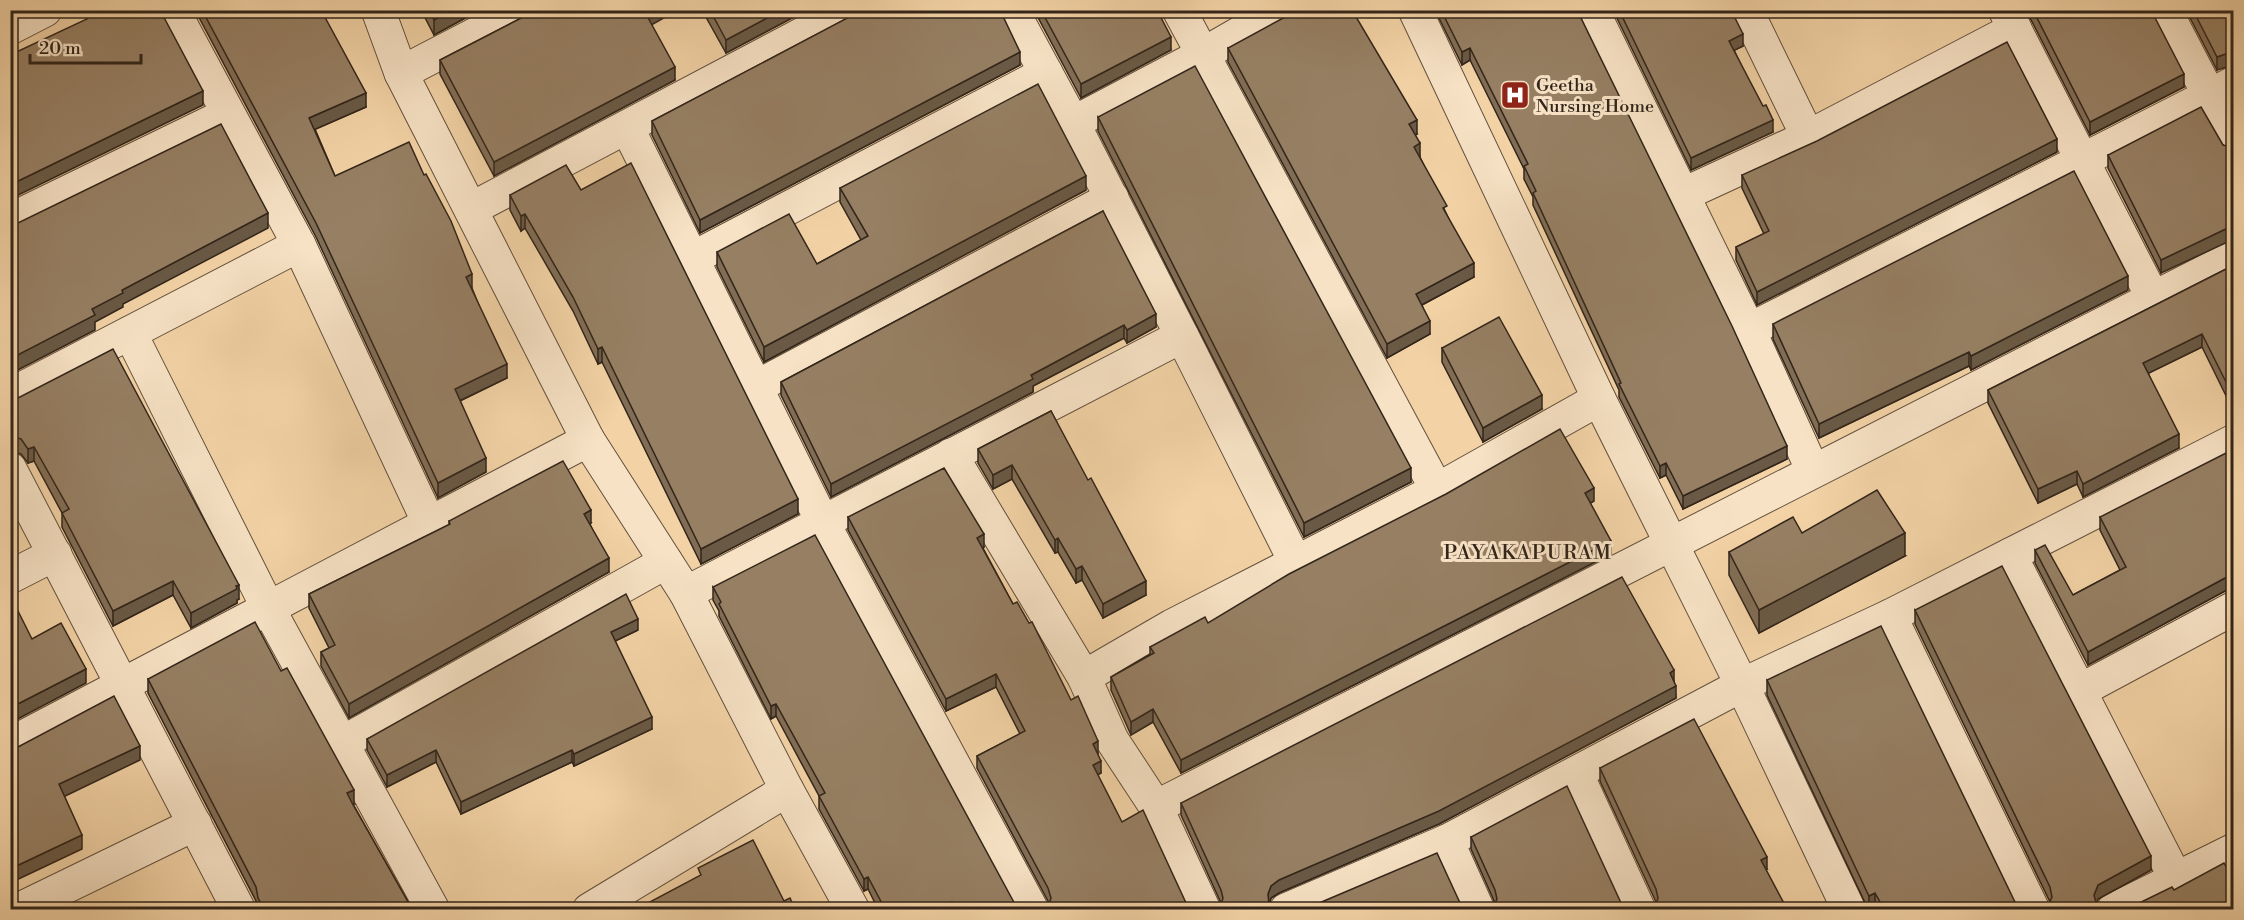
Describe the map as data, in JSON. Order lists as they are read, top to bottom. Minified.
{"districts":["PAYAKAPURAM"],"places":{"hospital":["Geetha Nursing Home"]},"scale_bar":"20 m"}
